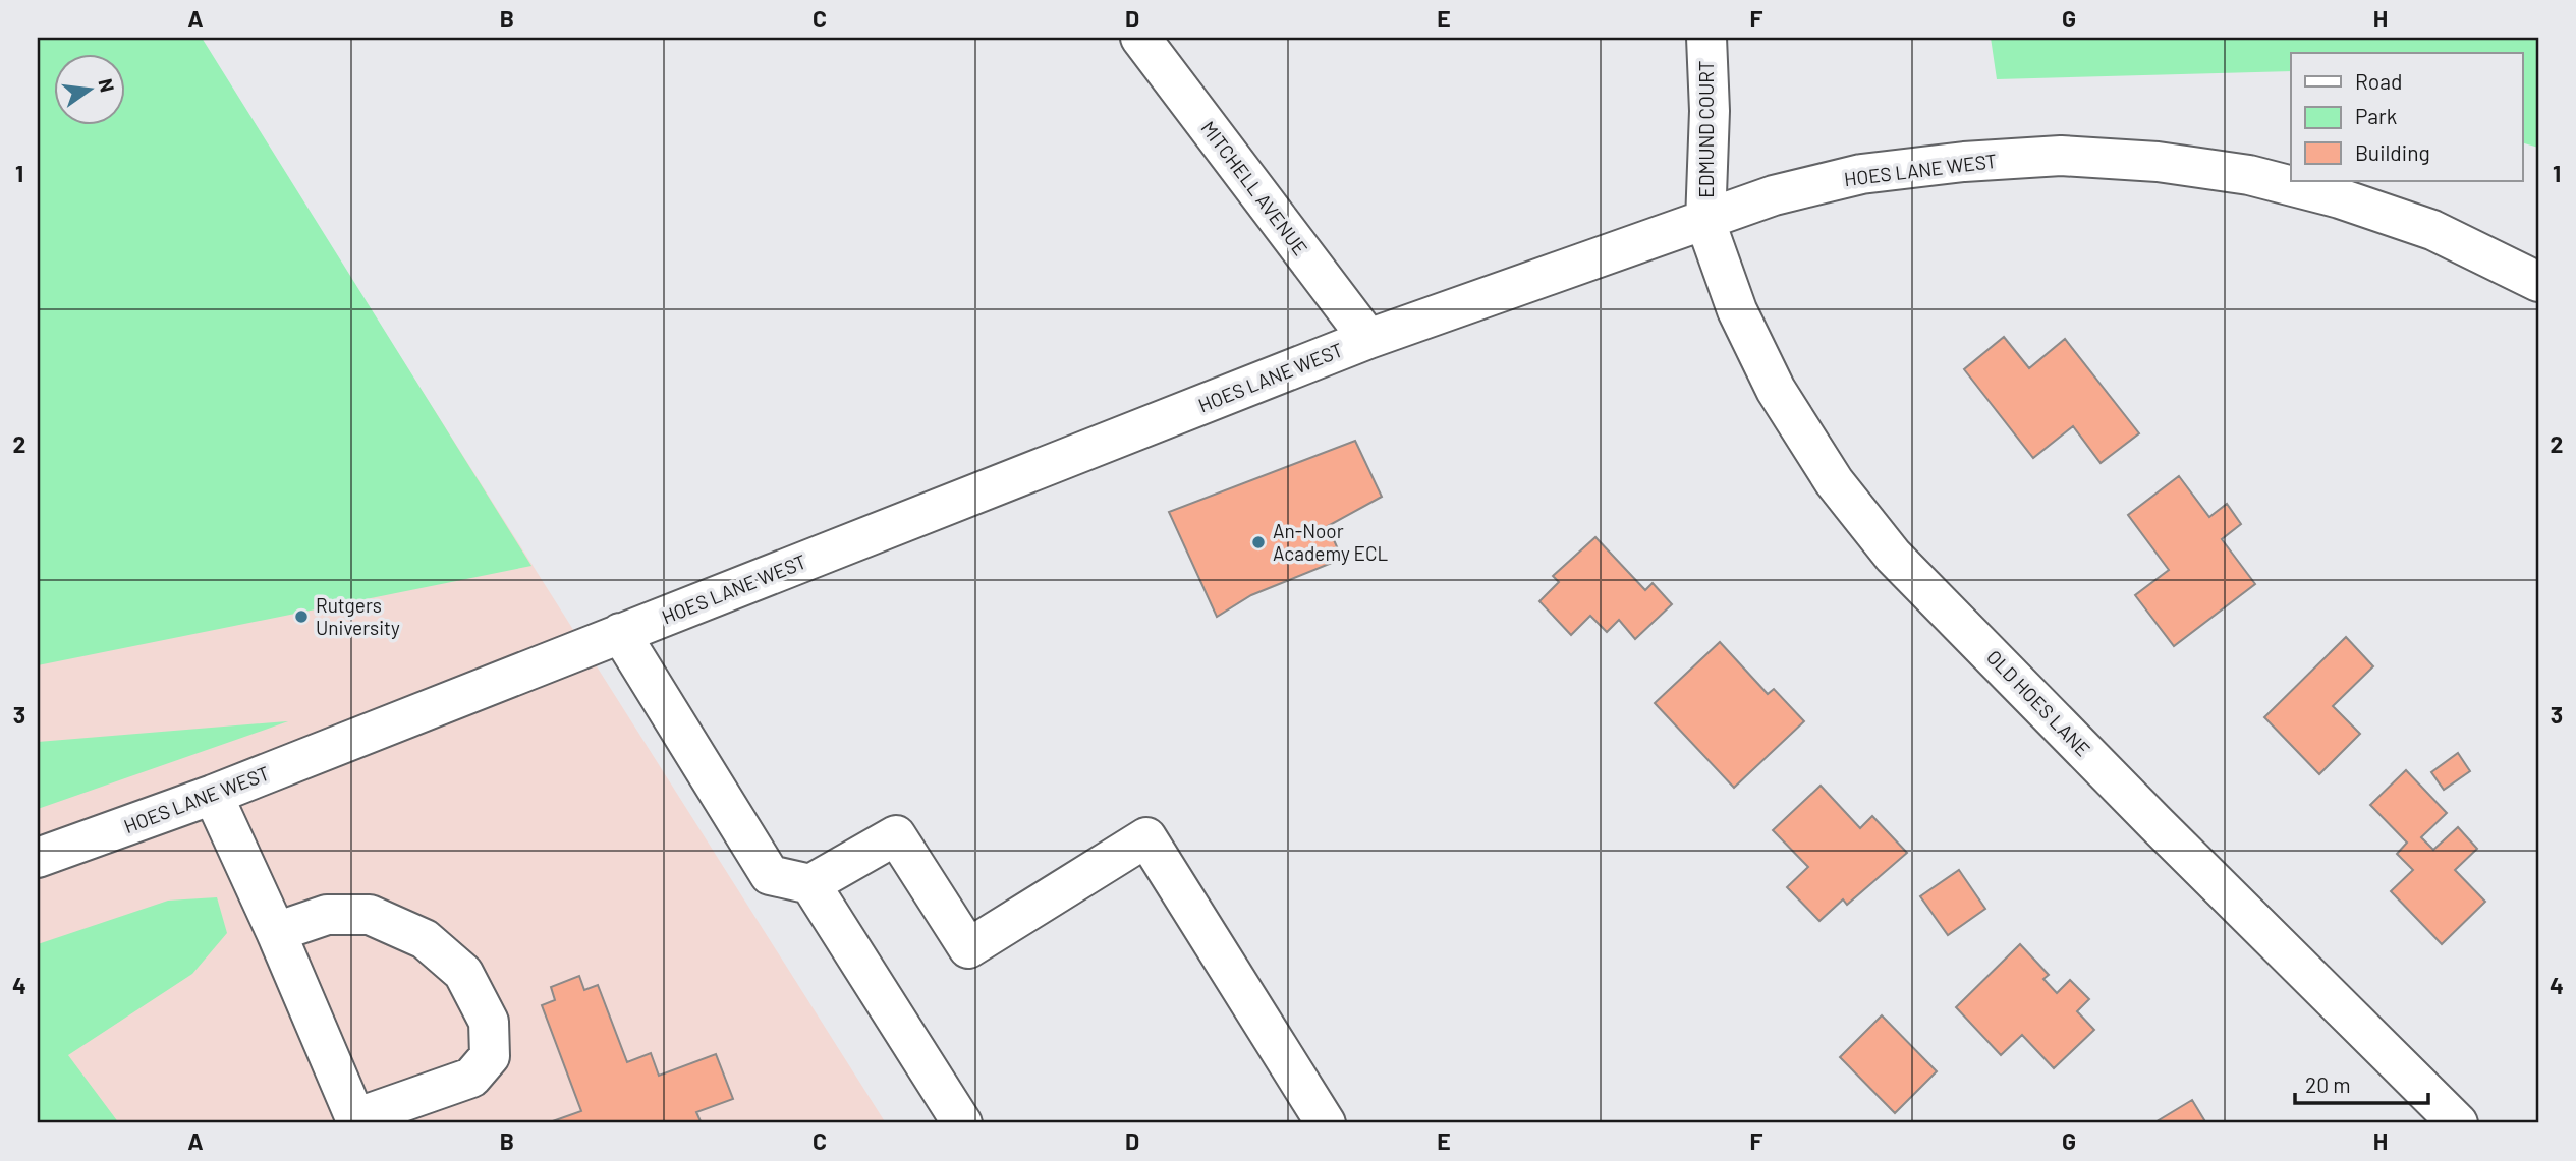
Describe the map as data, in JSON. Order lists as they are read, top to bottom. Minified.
{"streets":{"street":["EDMUND COURT","HOES LANE WEST","MITCHELL AVENUE","OLD HOES LANE"]},"crossings":[["EDMUND COURT","HOES LANE WEST"],["EDMUND COURT","OLD HOES LANE"],["HOES LANE WEST","MITCHELL AVENUE"],["HOES LANE WEST","OLD HOES LANE"]],"places":["An-Noor Academy ECL","Rutgers University"],"legend":["Road","Park","Building"],"scale_bar":"20 m","north":"right","grid":{"columns":["A","B","C","D","E","F","G","H"],"rows":["1","2","3","4"]}}
